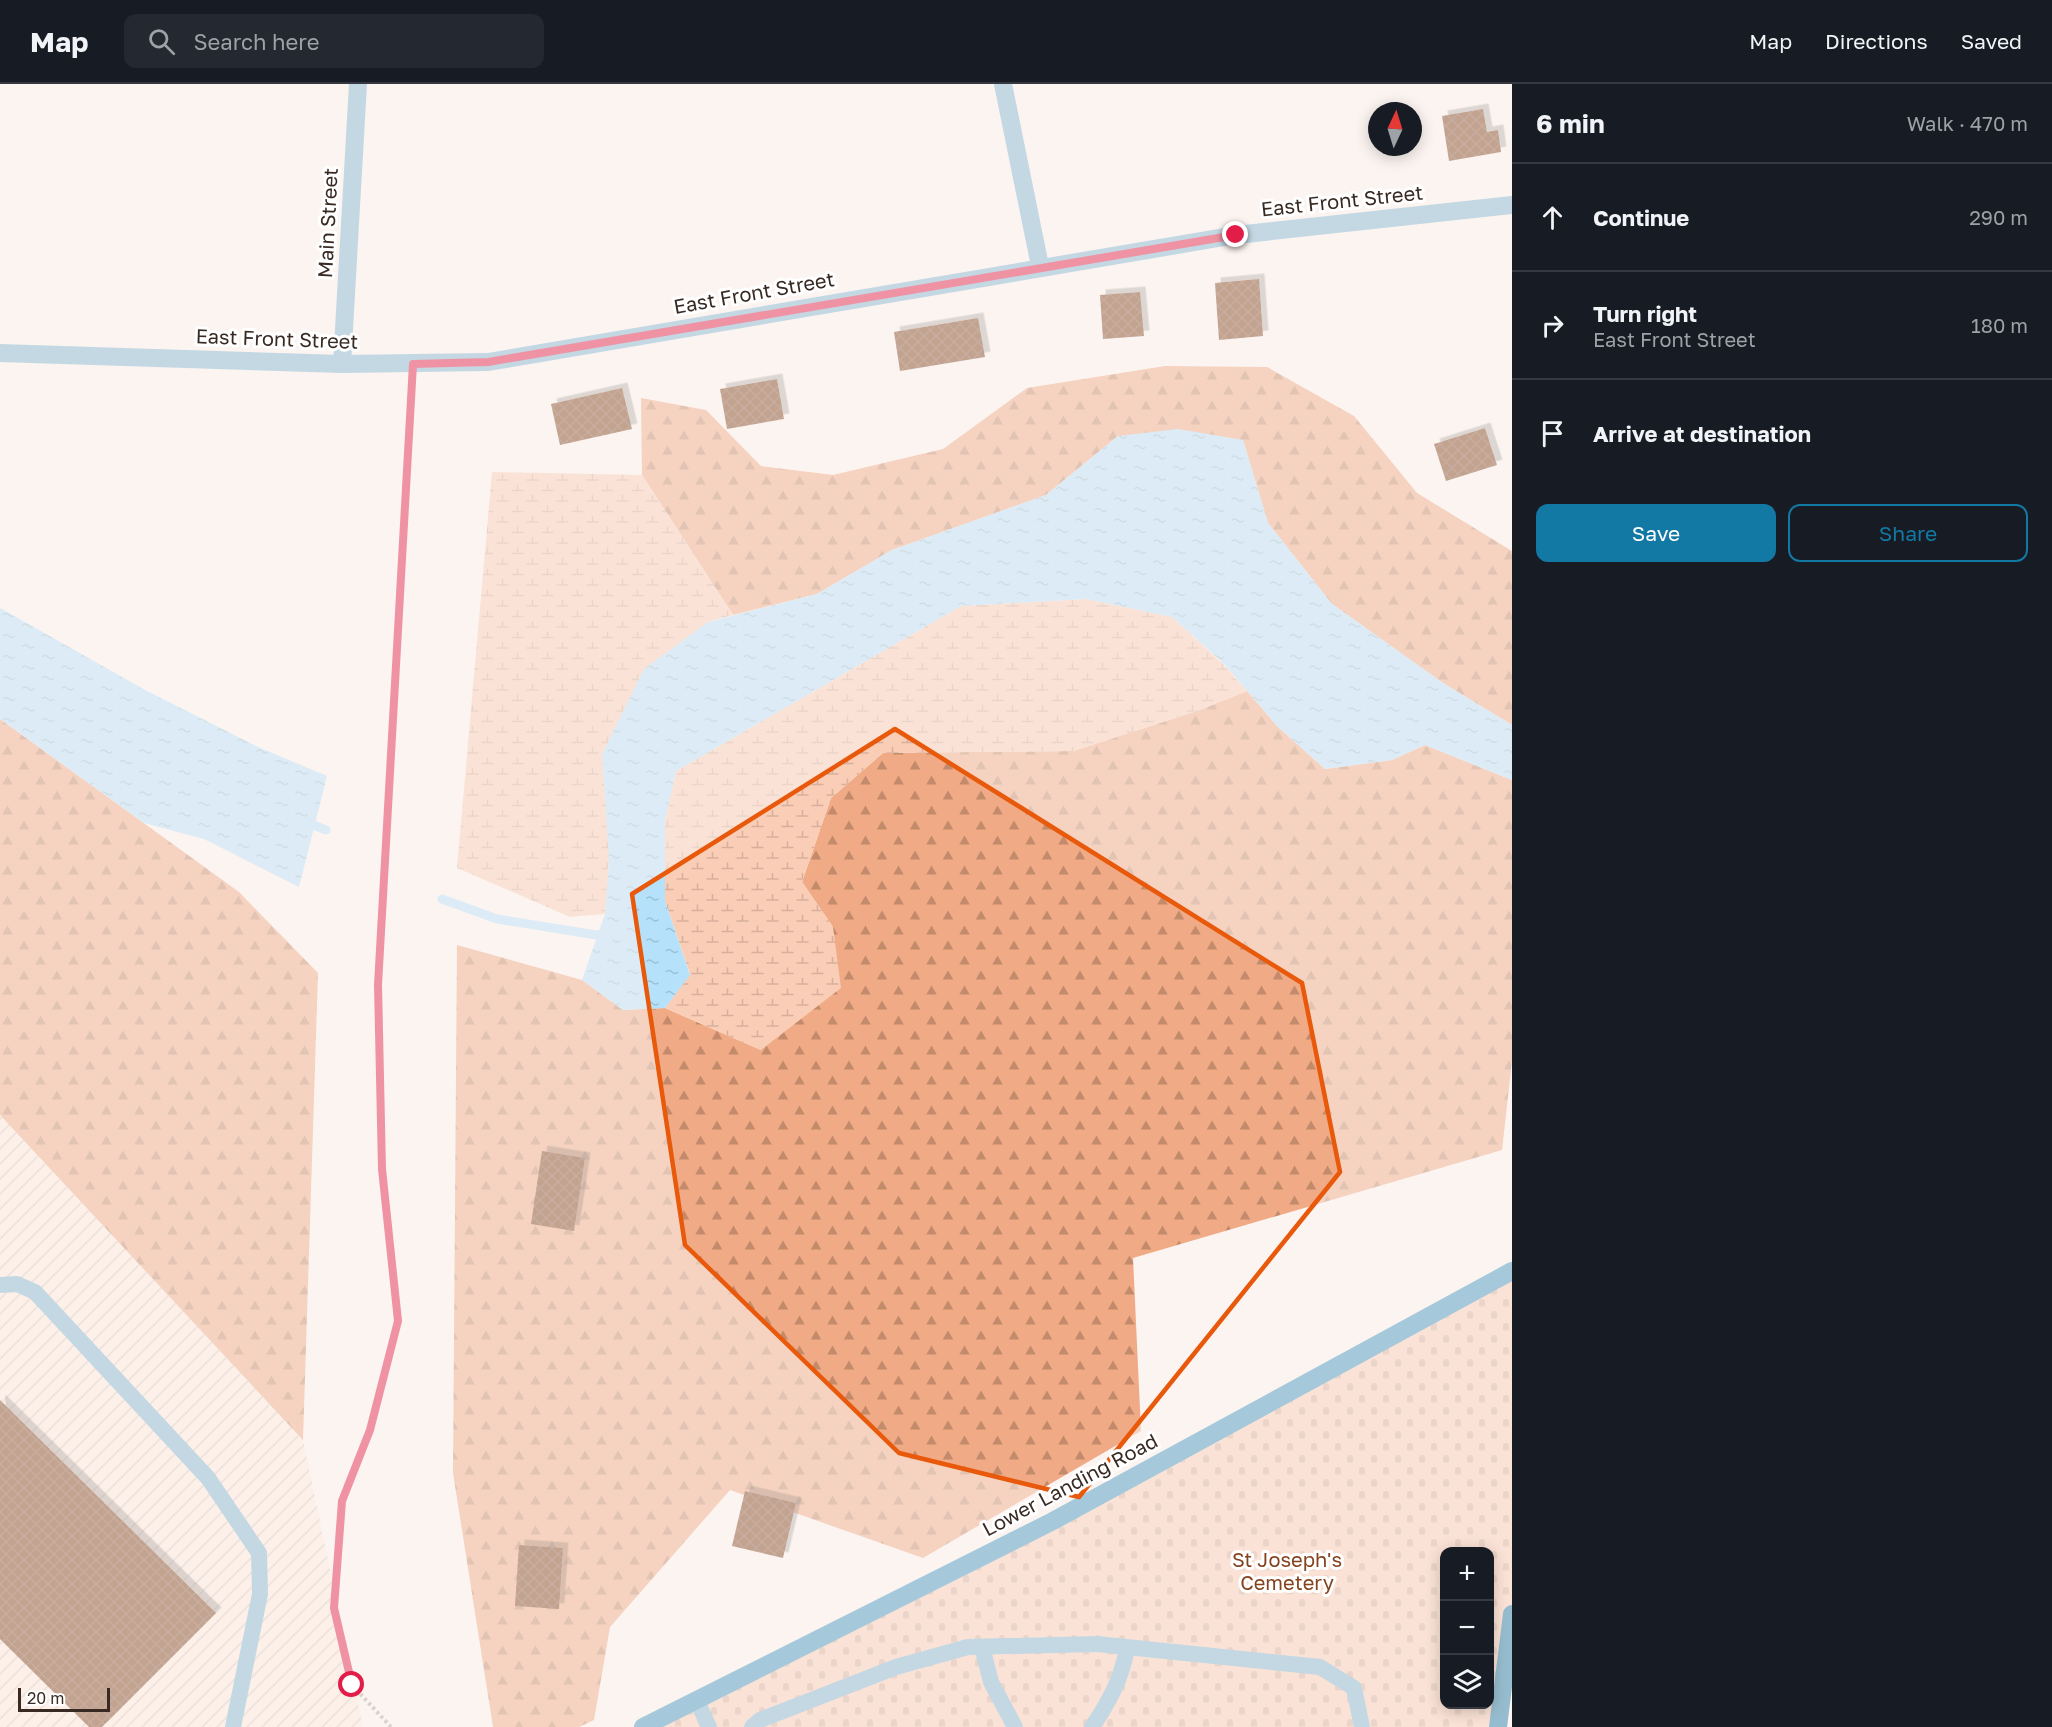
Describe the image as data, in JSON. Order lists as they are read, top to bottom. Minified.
{"streets":{"main road":["Lower Landing Road"],"street":["East Front Street","Main Street"]},"crossings":[["East Front Street","Main Street"]],"parks":["St Joseph's Cemetery"],"scale_bar":"20 m","north":"top","page":{"header":"Map","search":"Search here","nav":["Map","Directions","Saved"],"heading":["6 min","Walk · 470 m"],"list":[["Continue","290 m"],["Turn right","East Front Street","180 m"],"Arrive at destination"],"buttons":["Save","Share"],"map_buttons":["+","−"],"scale":"20 m"}}
